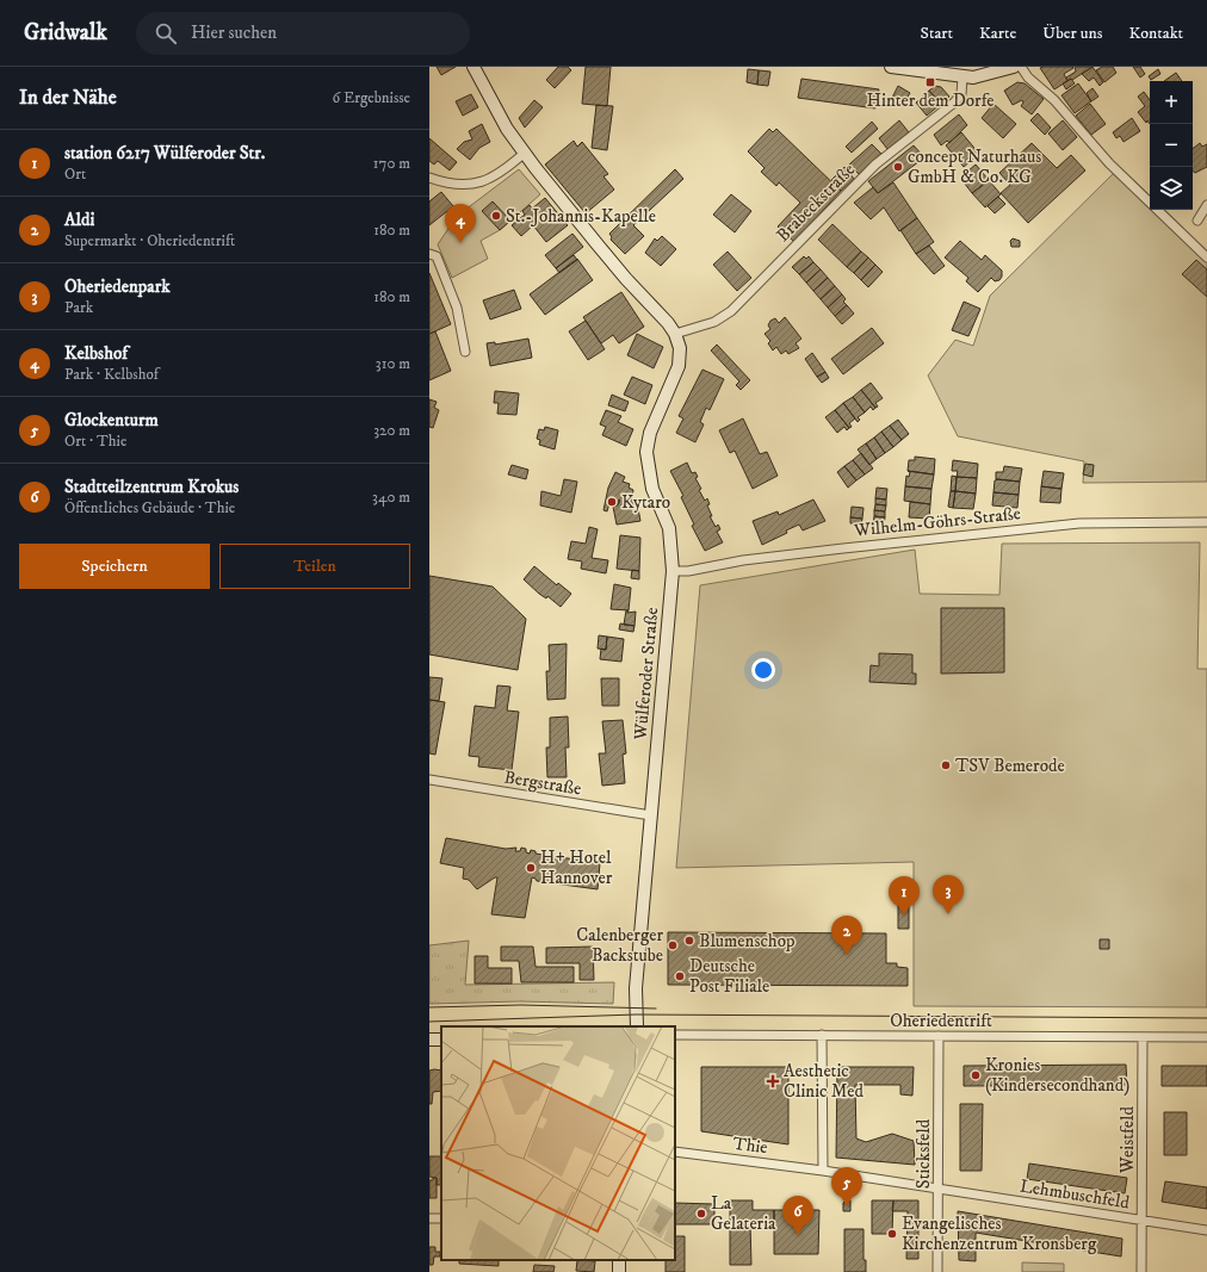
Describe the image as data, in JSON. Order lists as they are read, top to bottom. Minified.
{"streets":{"main road":["Wülferoder Straße"],"street":["Brabeckstraße","Wilhelm-Göhrs-Straße","Bergstraße","Oheriedentrift","Weistfeld","Thie","Sticksfeld","Lehmbuschfeld"]},"crossings":[["Brabeckstraße","Wülferoder Straße"],["Wilhelm-Göhrs-Straße","Wülferoder Straße"],["Wülferoder Straße","Bergstraße"],["Oheriedentrift","Weistfeld"],["Oheriedentrift","Sticksfeld"],["Weistfeld","Lehmbuschfeld"],["Thie","Sticksfeld"],["Thie","Lehmbuschfeld"],["Sticksfeld","Lehmbuschfeld"]],"places":{"transit":["Hinter dem Dorfe"],"other":["concept Naturhaus GmbH & Co. KG","St.-Johannis-Kapelle","Kytaro","TSV Bemerode","H+ Hotel Hannover","Blumenschop","Calenberger Backstube","Deutsche Post Filiale","Kronies (Kindersecondhand)","La Gelateria","Evangelisches Kirchenzentrum Kronsberg"],"health":["Aesthetic Clinic Med"]},"page":{"header":"Gridwalk","search":"Hier suchen","nav":["Start","Karte","Über uns","Kontakt"],"heading":["In der Nähe","6 Ergebnisse"],"map_buttons":["+","−"],"list":[{"mark":"1","name":"station 6217 Wülferoder Str.","note":"Ort","value":"170 m"},{"mark":"2","name":"Aldi","note":"Supermarkt · Oheriedentrift","value":"180 m"},{"mark":"3","name":"Oheriedenpark","note":"Park","value":"180 m"},{"mark":"4","name":"Kelbshof","note":"Park · Kelbshof","value":"310 m"},{"mark":"5","name":"Glockenturm","note":"Ort · Thie","value":"320 m"},{"mark":"6","name":"Stadtteilzentrum Krokus","note":"Öffentliches Gebäude · Thie","value":"340 m"}],"pins":["4","3","1","2","5","6"],"buttons":["Speichern","Teilen"]}}
